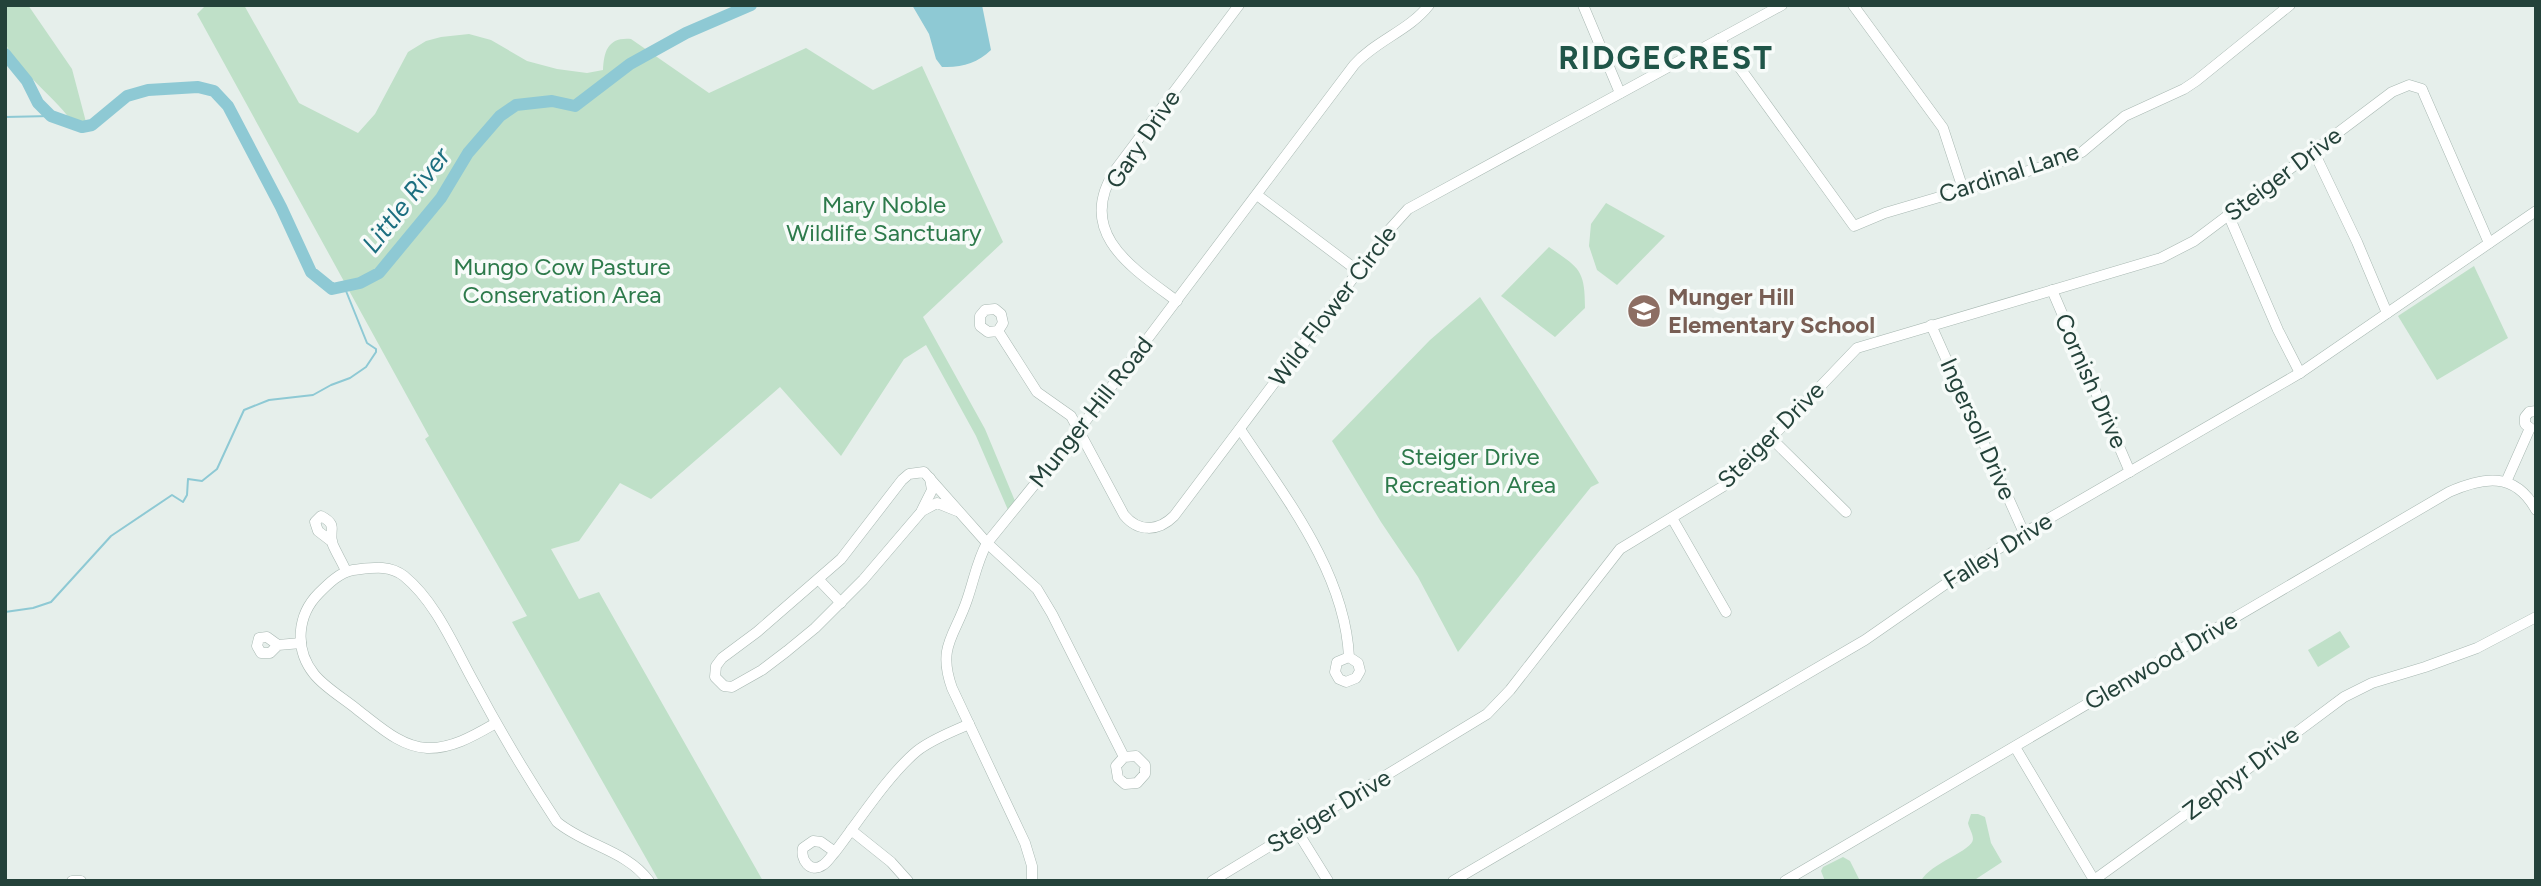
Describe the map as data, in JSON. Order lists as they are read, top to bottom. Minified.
{"streets":{"street":["Gary Drive","Cardinal Lane","Steiger Drive","Wild Flower Circle","Cornish Drive","Munger Hill Road","Ingersoll Drive","Falley Drive","Glenwood Drive","Zephyr Drive"]},"crossings":[["Gary Drive","Munger Hill Road"],["Cardinal Lane","Wild Flower Circle"],["Steiger Drive","Cornish Drive"],["Steiger Drive","Ingersoll Drive"],["Steiger Drive","Falley Drive"],["Wild Flower Circle","Munger Hill Road"],["Cornish Drive","Falley Drive"],["Ingersoll Drive","Falley Drive"],["Glenwood Drive","Zephyr Drive"]],"districts":["RIDGECREST"],"water":["Little River"],"parks":["Mary Noble Wildlife Sanctuary","Mungo Cow Pasture Conservation Area","Steiger Drive Recreation Area"],"places":{"school or university":["Munger Hill Elementary School"]}}
